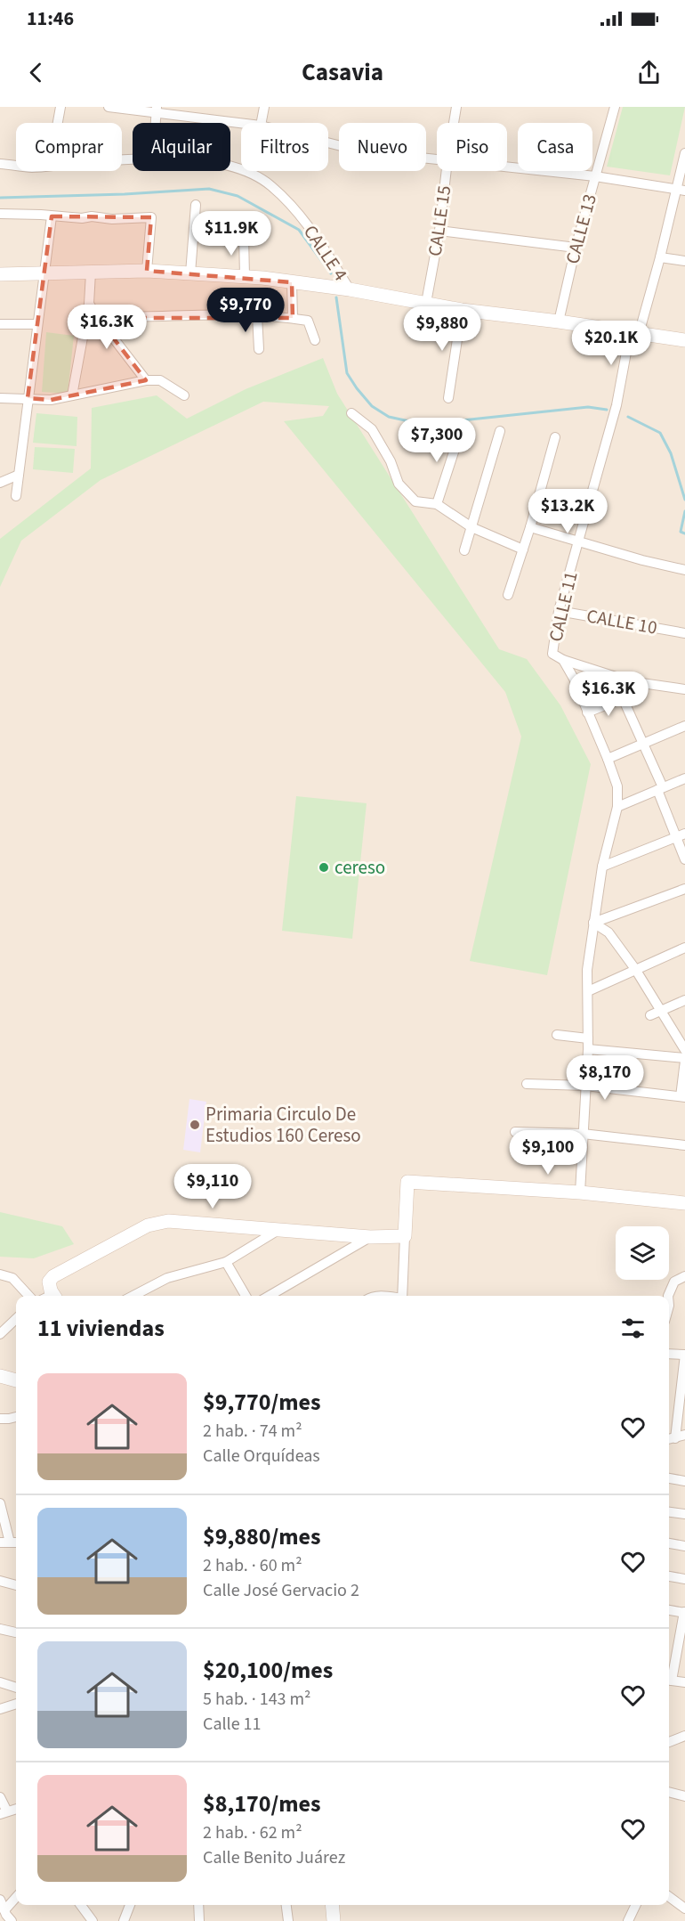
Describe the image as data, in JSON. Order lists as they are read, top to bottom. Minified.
{"streets":{"street":["CALLE 15","CALLE 13","CALLE 4","CALLE 11","CALLE 10"]},"crossings":[["CALLE 11","CALLE 10"]],"places":["cereso","Primaria Circulo De Estudios 160 Cereso"],"page":{"status":"11:46","header":"Casavia","chip":["Comprar","Alquilar","Filtros","Nuevo","Piso","Casa"],"price":["$11.9K","$9,770","$16.3K","$9,880","$20.1K","$7,300","$13.2K","$16.3K","$8,170","$9,100","$9,110"],"heading":"11 viviendas","list":[{"name":"$9,770/mes","note":"2 hab. · 74 m² · Calle Orquídeas"},{"name":"$9,880/mes","note":"2 hab. · 60 m² · Calle José Gervacio 2"},{"name":"$20,100/mes","note":"5 hab. · 143 m² · Calle 11"},{"name":"$8,170/mes","note":"2 hab. · 62 m² · Calle Benito Juárez"}]}}
